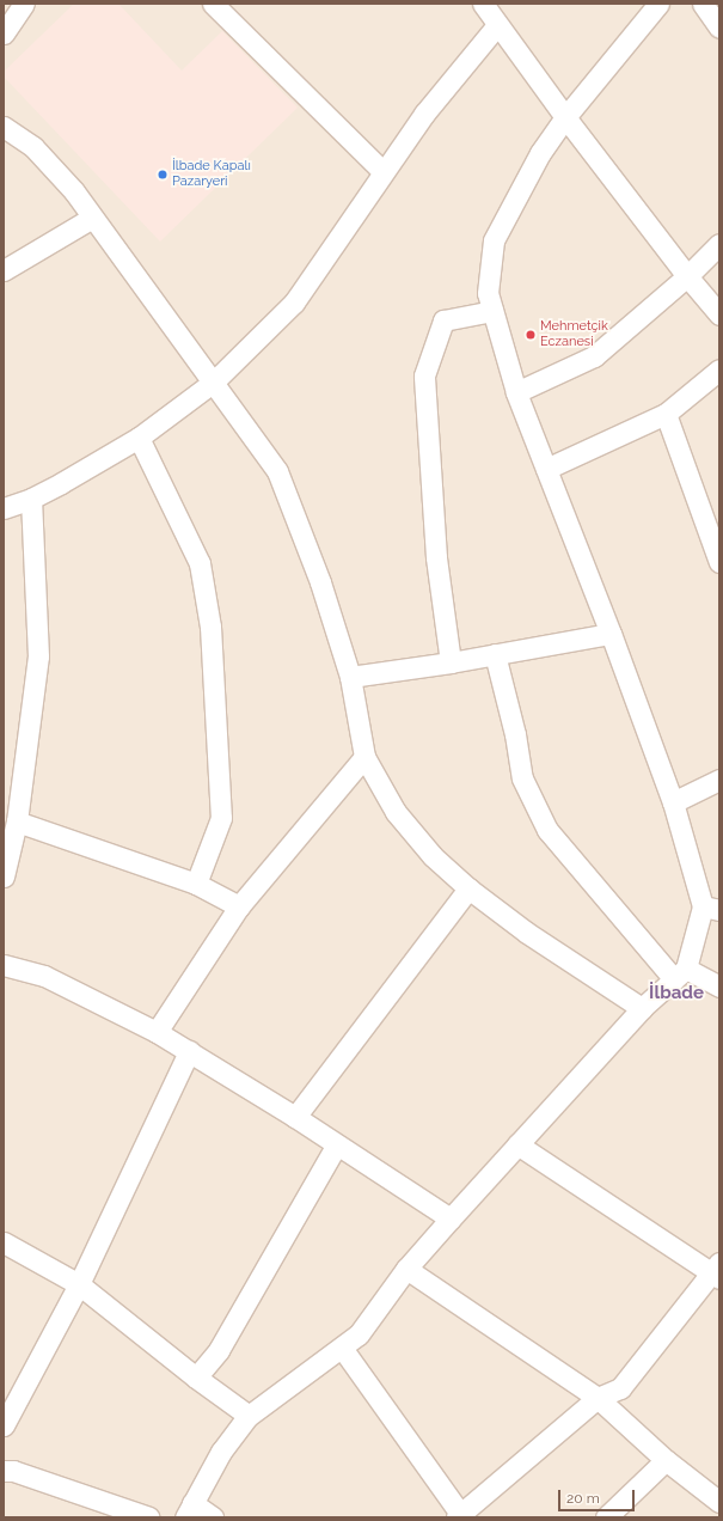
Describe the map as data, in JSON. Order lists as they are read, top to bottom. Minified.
{"districts":["İlbade"],"places":["İlbade Kapalı Pazaryeri","Mehmetçik Eczanesi"],"scale_bar":"20 m"}
